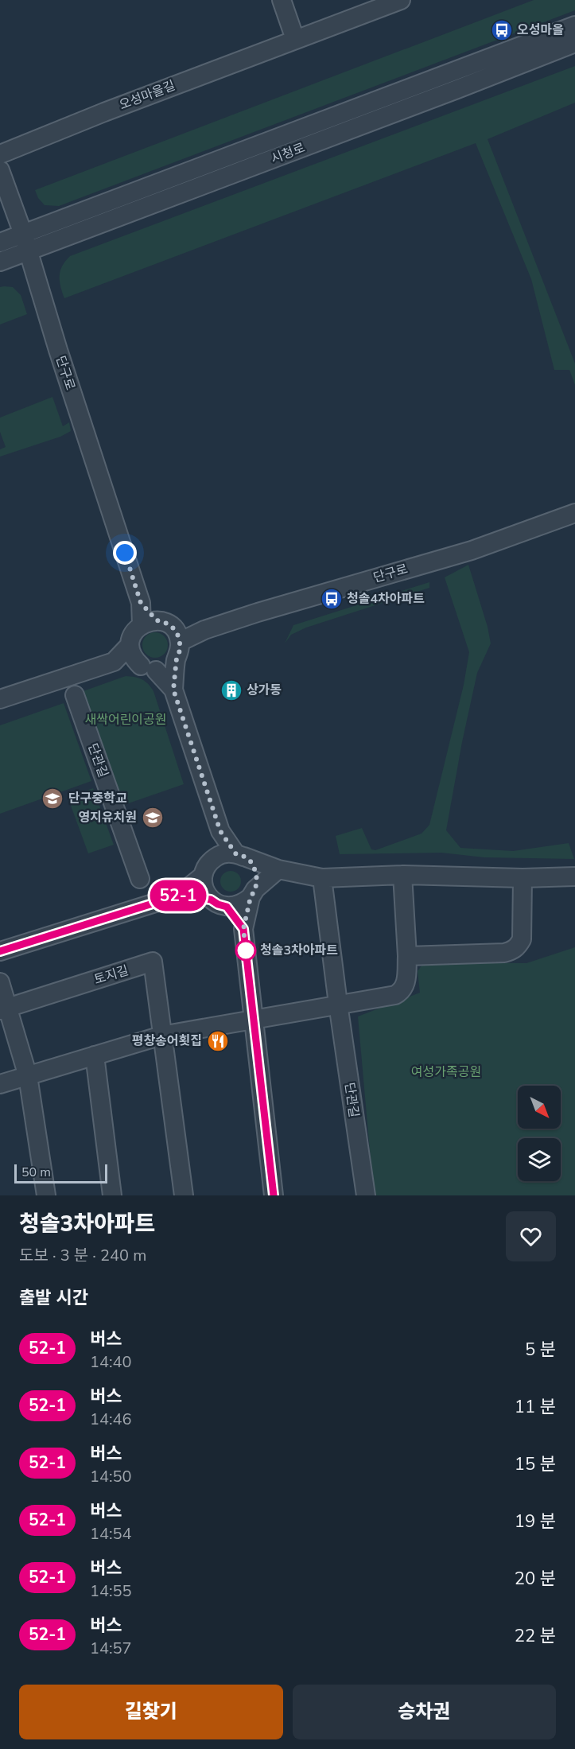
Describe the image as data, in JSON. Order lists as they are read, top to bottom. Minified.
{"streets":{"street":["오성마을길","시청로","단구로","단관길","토지길"]},"crossings":[["시청로","단구로"]],"parks":["새싹어린이공원","여성가족공원"],"places":{"bus stop":["오성마을","청솔4차아파트"],"building":["상가동"],"school or university":["단구중학교","영지유치원"],"other":["청솔3차아파트"],"restaurant":["평창송어횟집"]},"lines":["bus line 52-1"],"scale_bar":"50 m","north":"bottom right","page":{"on_map":"52-1","scale":"50 m","heading":[["청솔3차아파트","도보 · 3 분 · 240 m"],"출발 시간"],"list":[{"mark":"52-1","name":"버스","note":"14:40","value":"5 분"},{"mark":"52-1","name":"버스","note":"14:46","value":"11 분"},{"mark":"52-1","name":"버스","note":"14:50","value":"15 분"},{"mark":"52-1","name":"버스","note":"14:54","value":"19 분"},{"mark":"52-1","name":"버스","note":"14:55","value":"20 분"},{"mark":"52-1","name":"버스","note":"14:57","value":"22 분"}],"buttons":["길찾기","승차권"]}}
